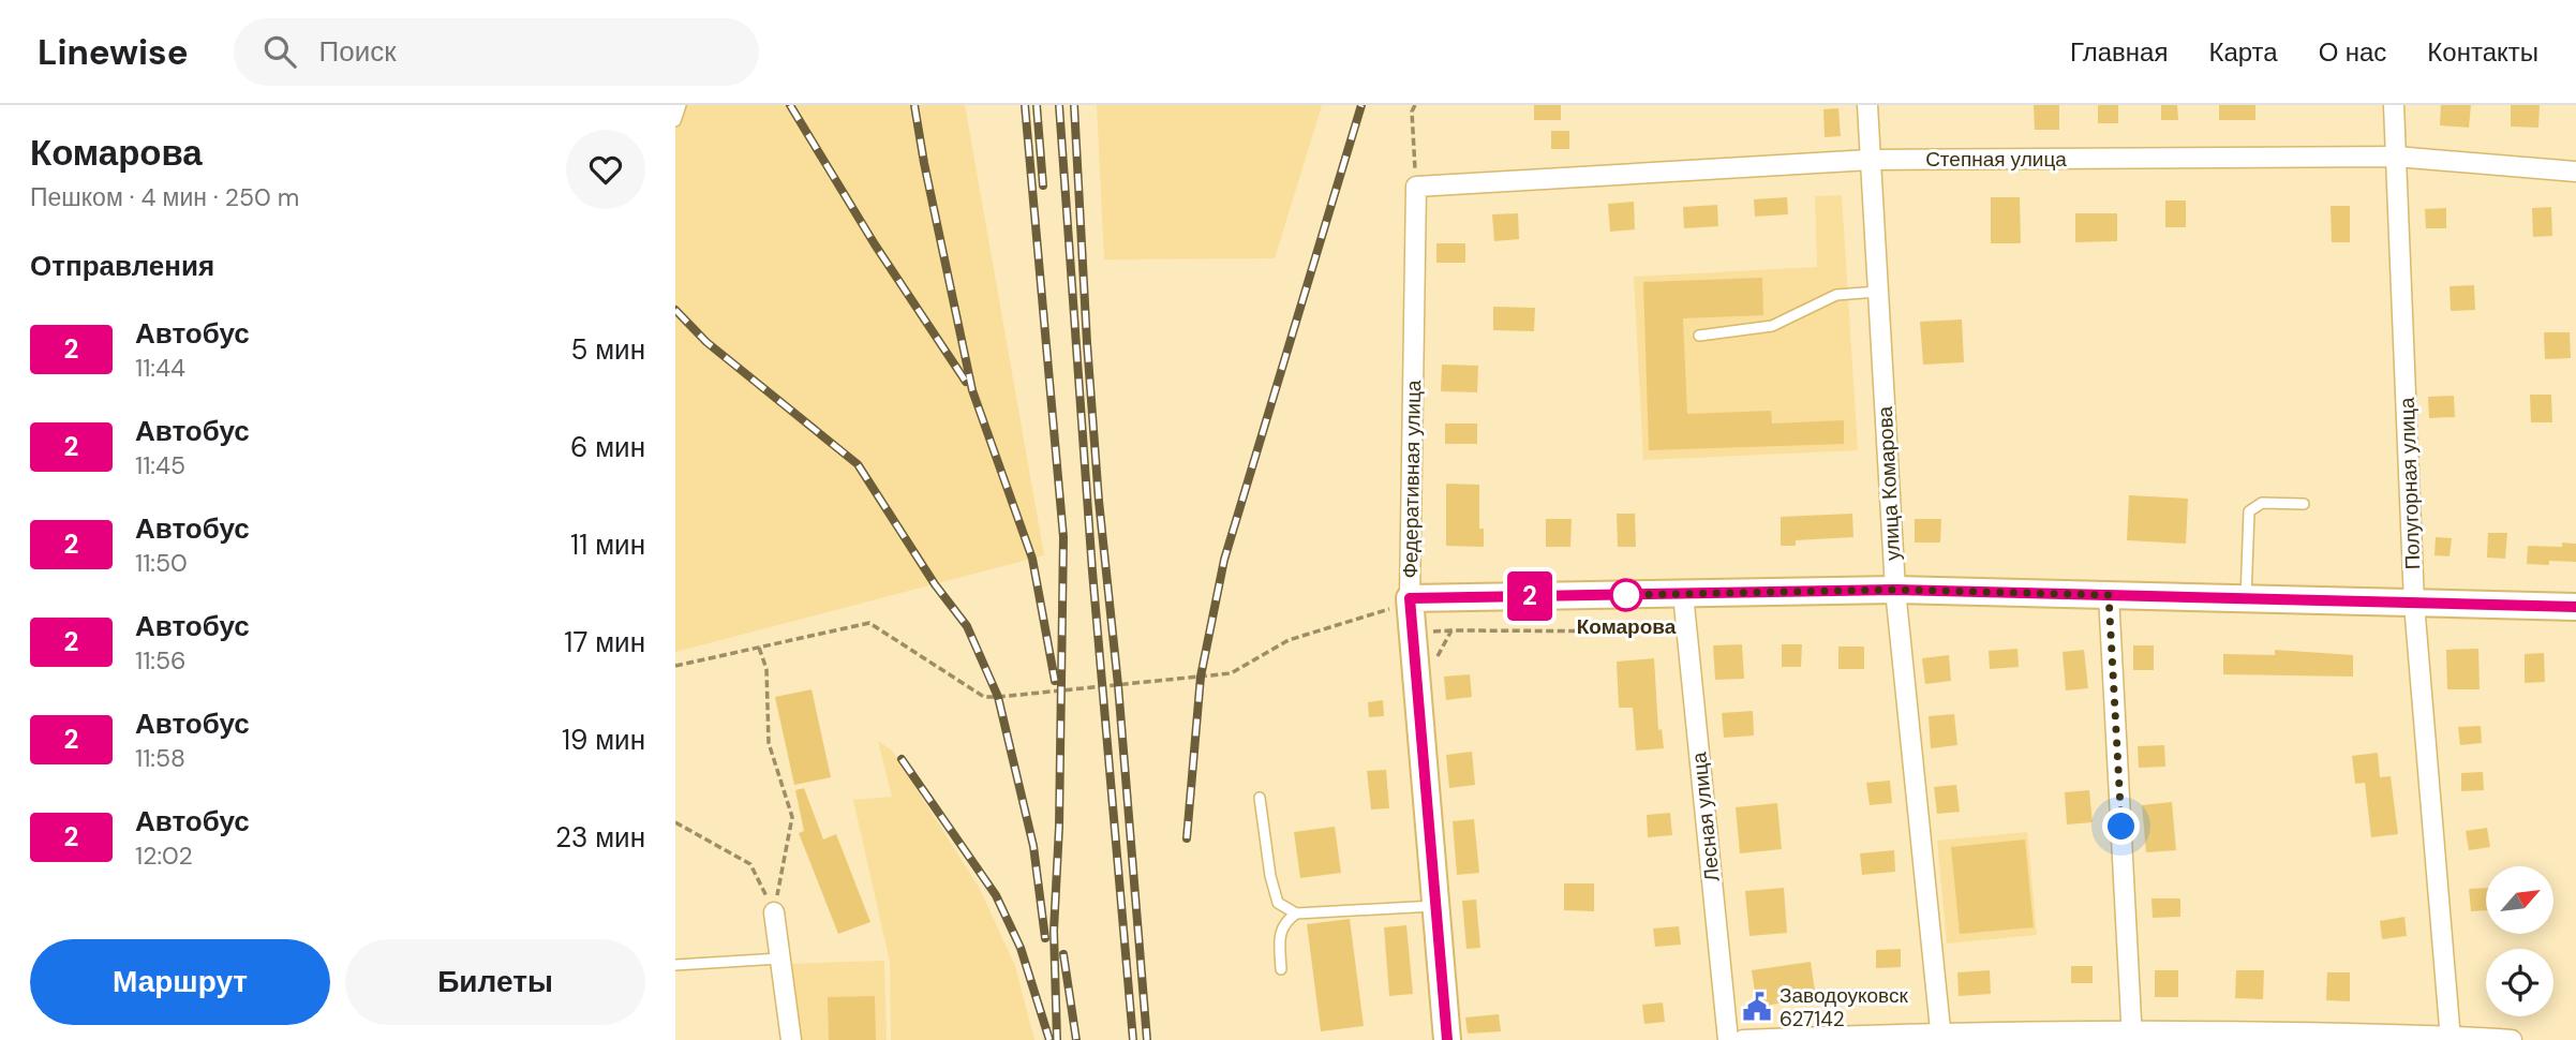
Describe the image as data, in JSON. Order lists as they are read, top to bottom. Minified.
{"streets":{"street":["Степная улица","Федеративная улица","улица Комарова","Полугорная улица","Лесная улица"]},"crossings":[["Степная улица","Федеративная улица"],["Степная улица","улица Комарова"],["Степная улица","Полугорная улица"]],"places":{"other":["Комарова"],"public building":["Заводоуковск 627142"]},"lines":["bus line 2"],"north":"top right","page":{"header":"Linewise","search":"Поиск","nav":["Главная","Карта","О нас","Контакты"],"heading":[["Комарова","Пешком · 4 мин · 250 m"],"Отправления"],"on_map":"2","list":[{"mark":"2","name":"Автобус","note":"11:44","value":"5 мин"},{"mark":"2","name":"Автобус","note":"11:45","value":"6 мин"},{"mark":"2","name":"Автобус","note":"11:50","value":"11 мин"},{"mark":"2","name":"Автобус","note":"11:56","value":"17 мин"},{"mark":"2","name":"Автобус","note":"11:58","value":"19 мин"},{"mark":"2","name":"Автобус","note":"12:02","value":"23 мин"}],"buttons":["Маршрут","Билеты"]}}
